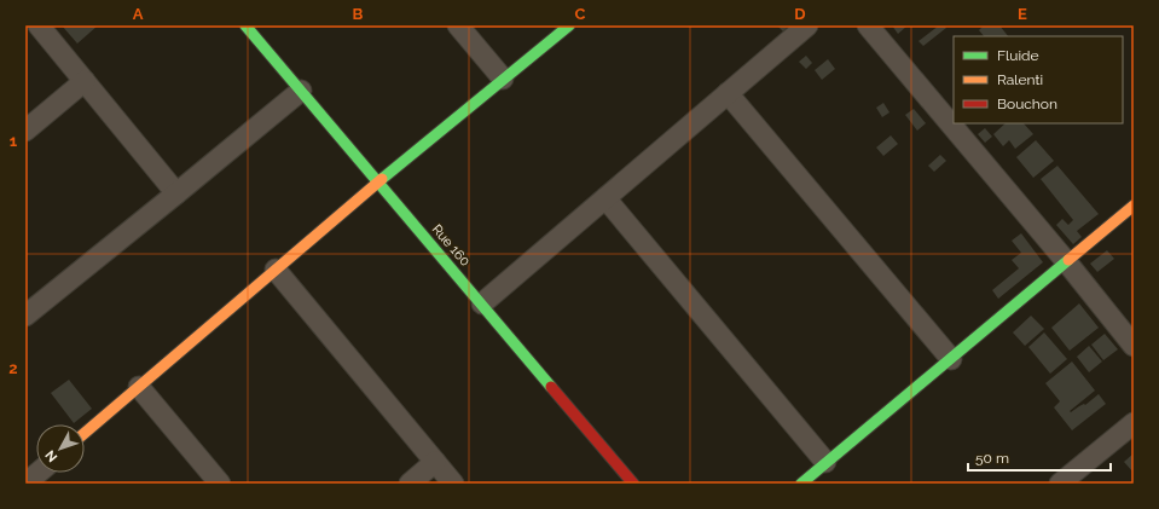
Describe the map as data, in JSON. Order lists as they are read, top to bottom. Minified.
{"streets":{"street":["Rue 160"]},"legend":["Fluide","Ralenti","Bouchon"],"scale_bar":"50 m","north":"bottom left","grid":{"columns":["A","B","C","D","E"],"rows":["1","2"]}}
